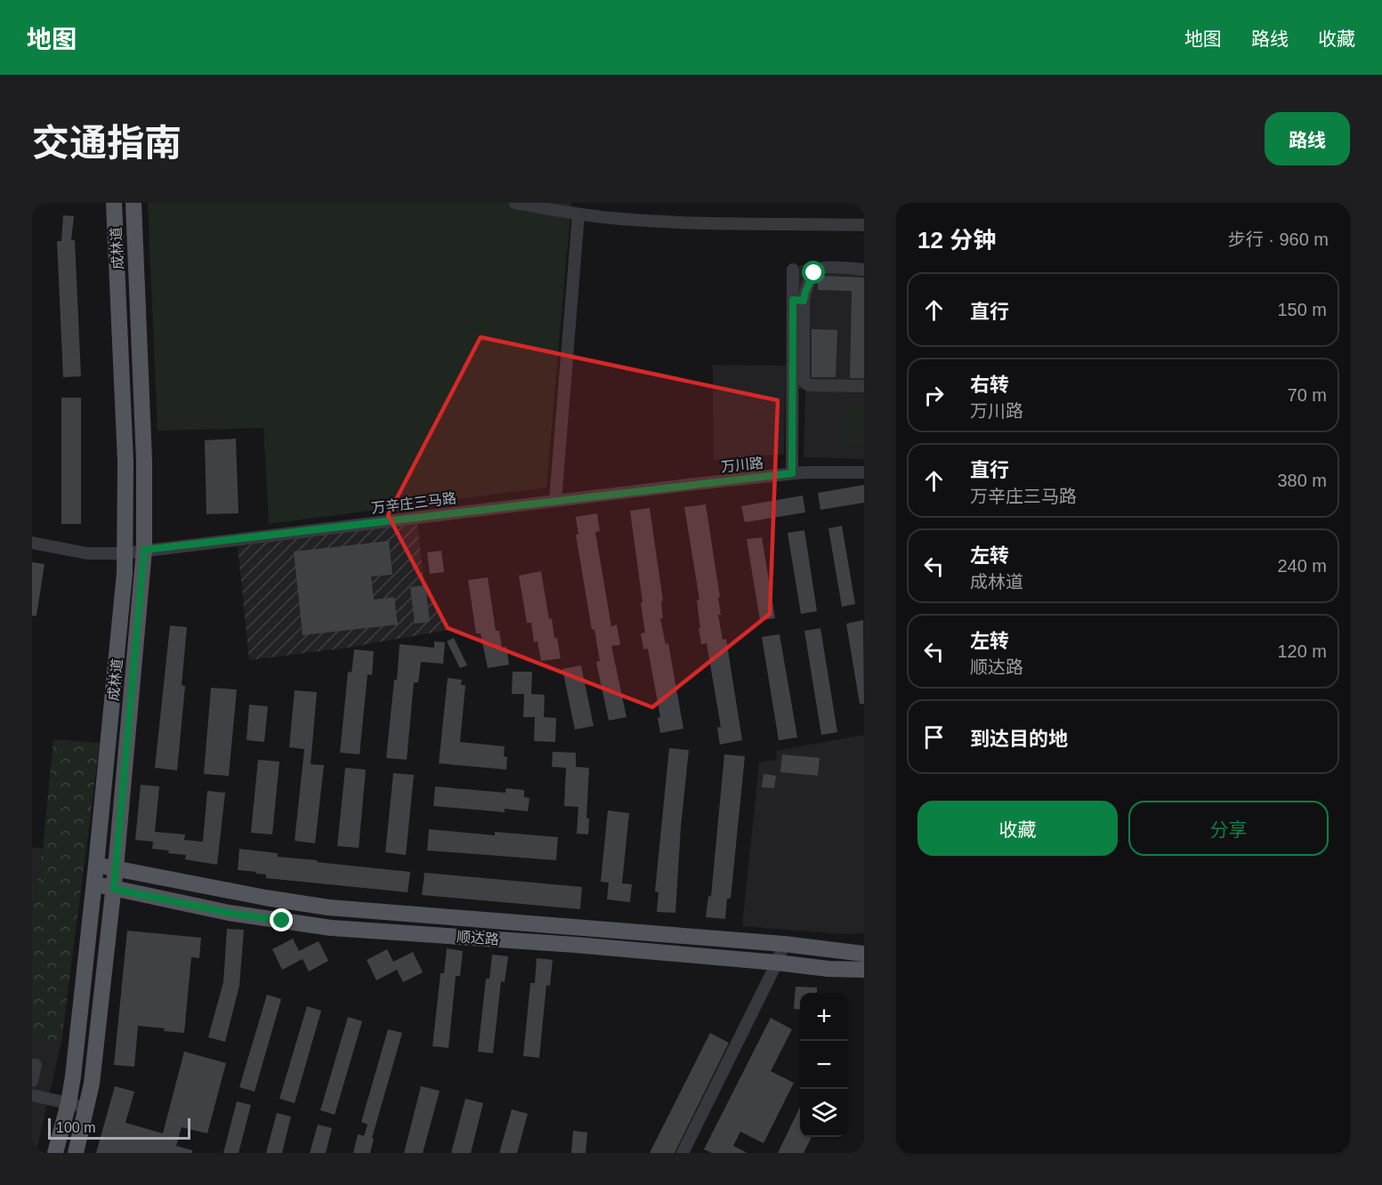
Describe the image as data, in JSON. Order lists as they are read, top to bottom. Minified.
{"streets":{"main road":["成林道","顺达路"],"street":["万川路","万辛庄三马路"]},"crossings":[["成林道","万辛庄三马路"],["成林道","顺达路"],["万川路","万辛庄三马路"]],"scale_bar":"100 m","page":{"header":"地图","nav":["地图","路线","收藏"],"title":"交通指南","buttons":["路线",["收藏","分享"]],"heading":["12 分钟","步行 · 960 m"],"list":[["直行","150 m"],["右转","万川路","70 m"],["直行","万辛庄三马路","380 m"],["左转","成林道","240 m"],["左转","顺达路","120 m"],"到达目的地"],"map_buttons":["+","−"],"scale":"100 m"}}
